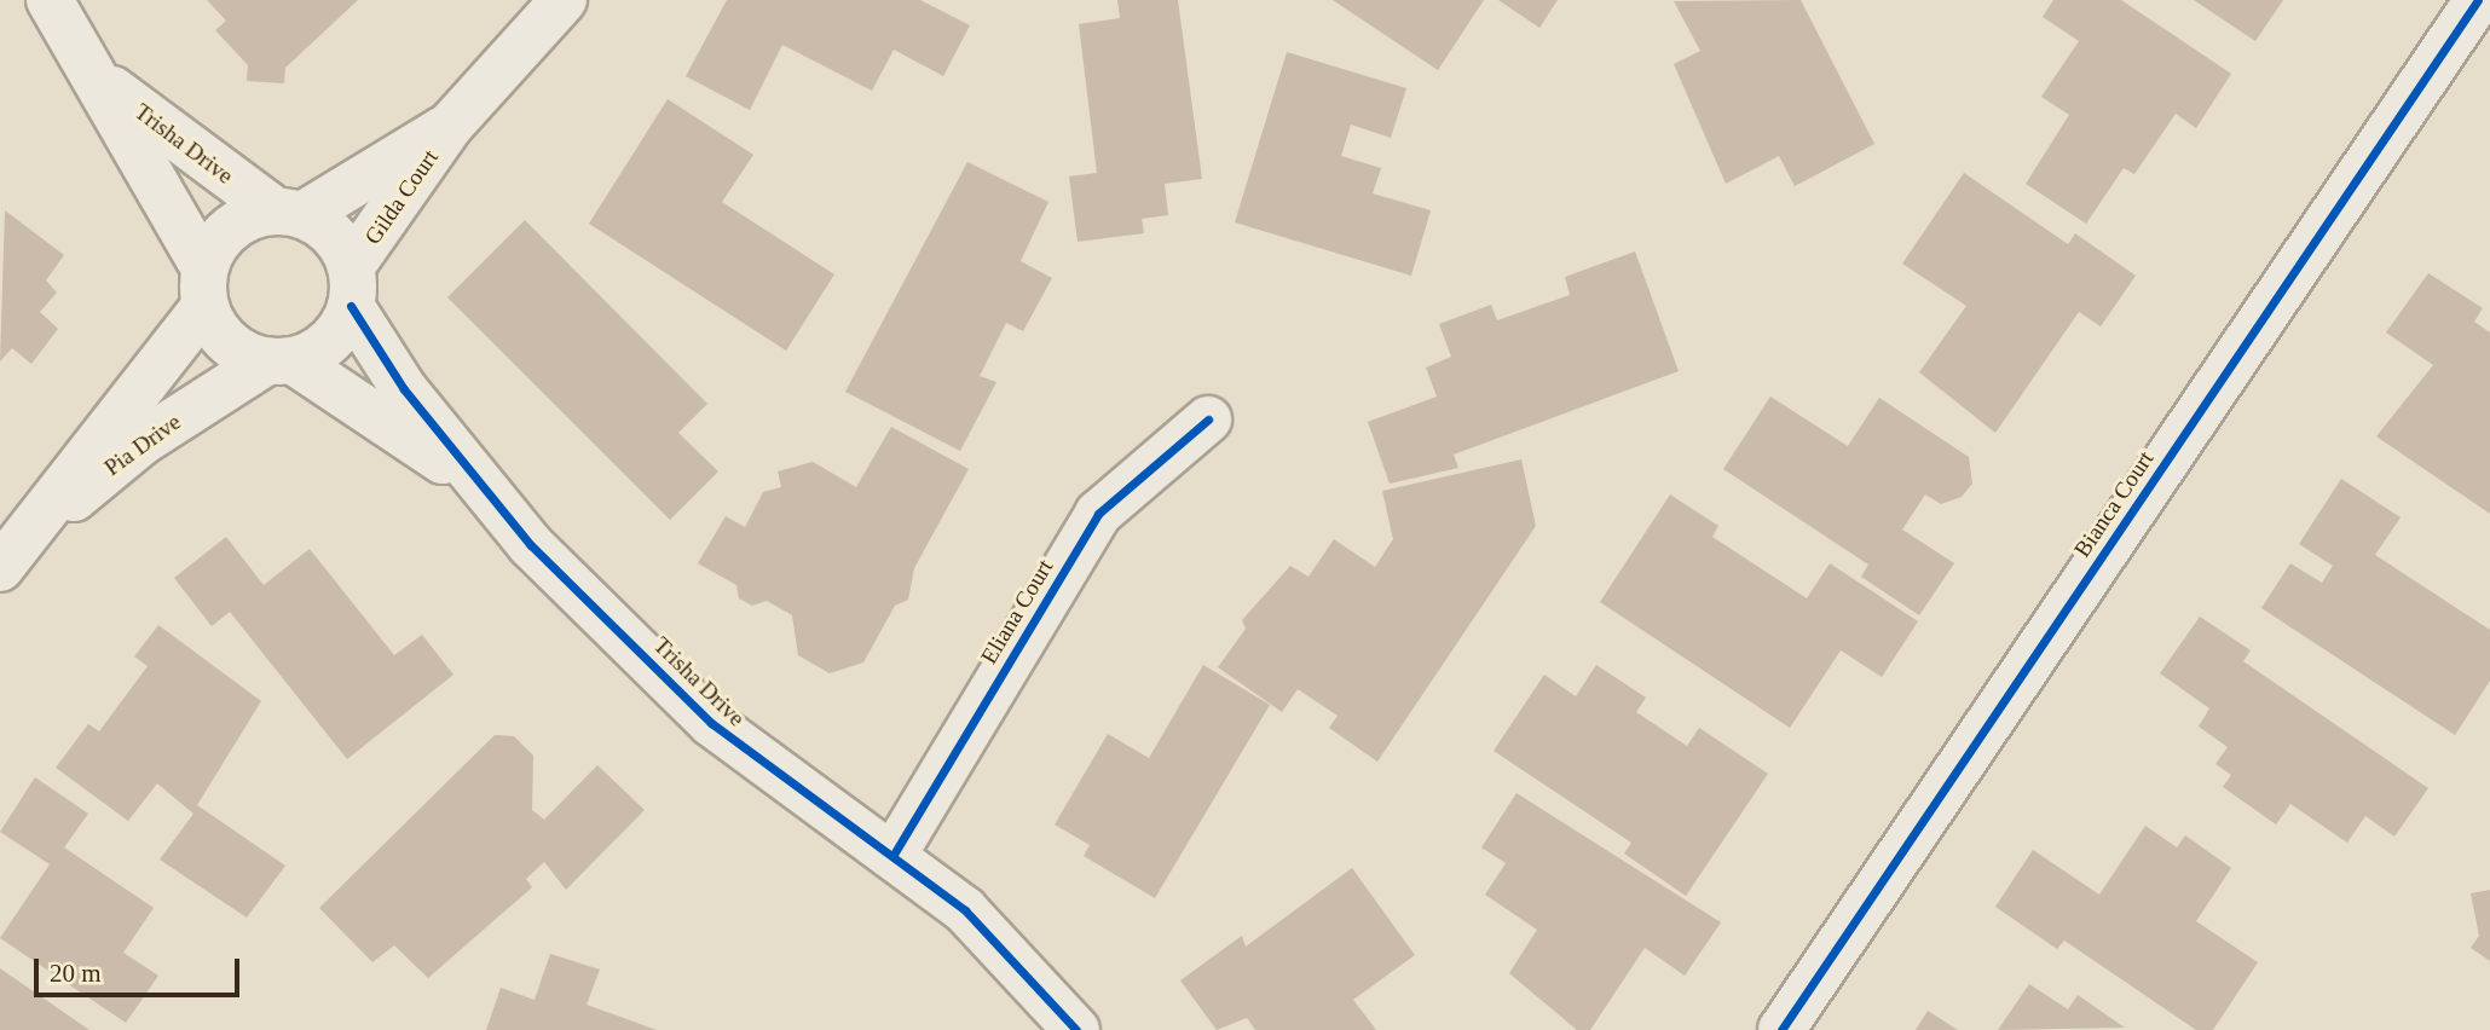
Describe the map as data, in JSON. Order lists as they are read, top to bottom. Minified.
{"streets":{"street":["Trisha Drive","Gilda Court","Pia Drive","Bianca Court","Eliana Court"]},"crossings":[["Trisha Drive","Gilda Court"],["Trisha Drive","Pia Drive"],["Trisha Drive","Eliana Court"],["Gilda Court","Pia Drive"]],"scale_bar":"20 m"}
